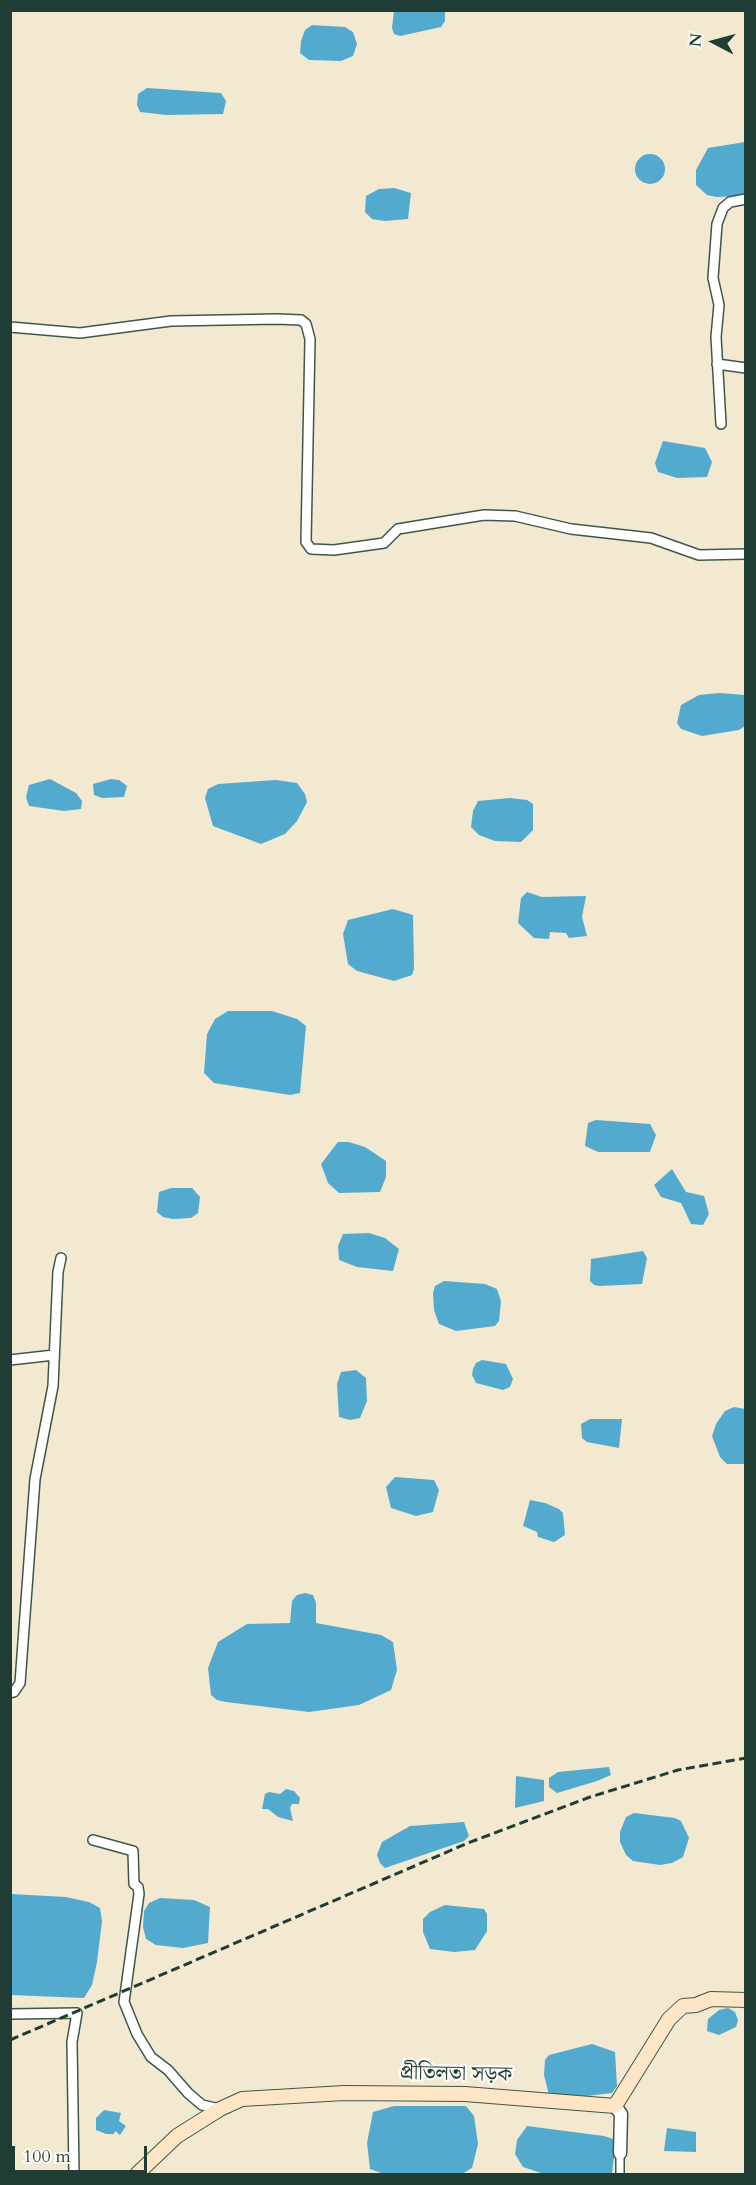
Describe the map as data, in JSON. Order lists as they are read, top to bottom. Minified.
{"streets":{"main road":["প্রীতিলতা সড়ক"]},"scale_bar":"100 m","north":"left"}
